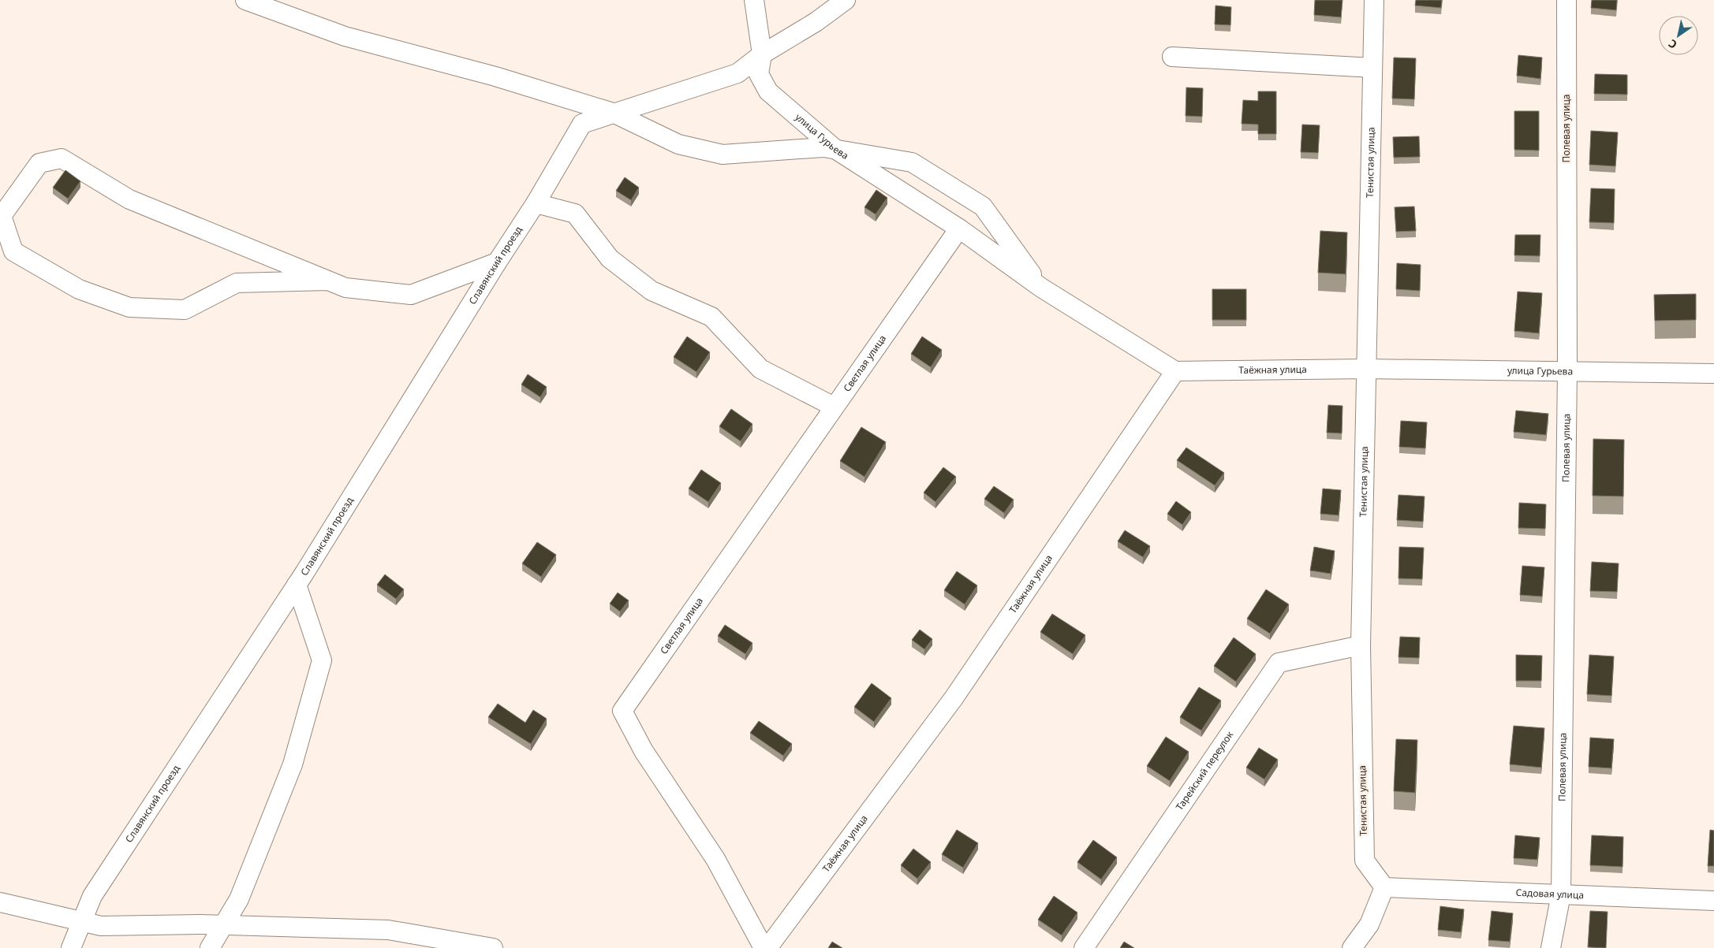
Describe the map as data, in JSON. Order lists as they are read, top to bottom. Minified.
{"streets":{"street":["Полевая улица","улица Гурьева","Тенистая улица","Славянский проезд","Светлая улица","Таёжная улица","Тарейский переулок","Садовая улица"]},"crossings":[["Полевая улица","улица Гурьева"],["Полевая улица","Садовая улица"],["улица Гурьева","Тенистая улица"],["улица Гурьева","Светлая улица"],["улица Гурьева","Таёжная улица"],["Тенистая улица","Таёжная улица"],["Тенистая улица","Тарейский переулок"],["Тенистая улица","Садовая улица"]],"north":"bottom left"}
